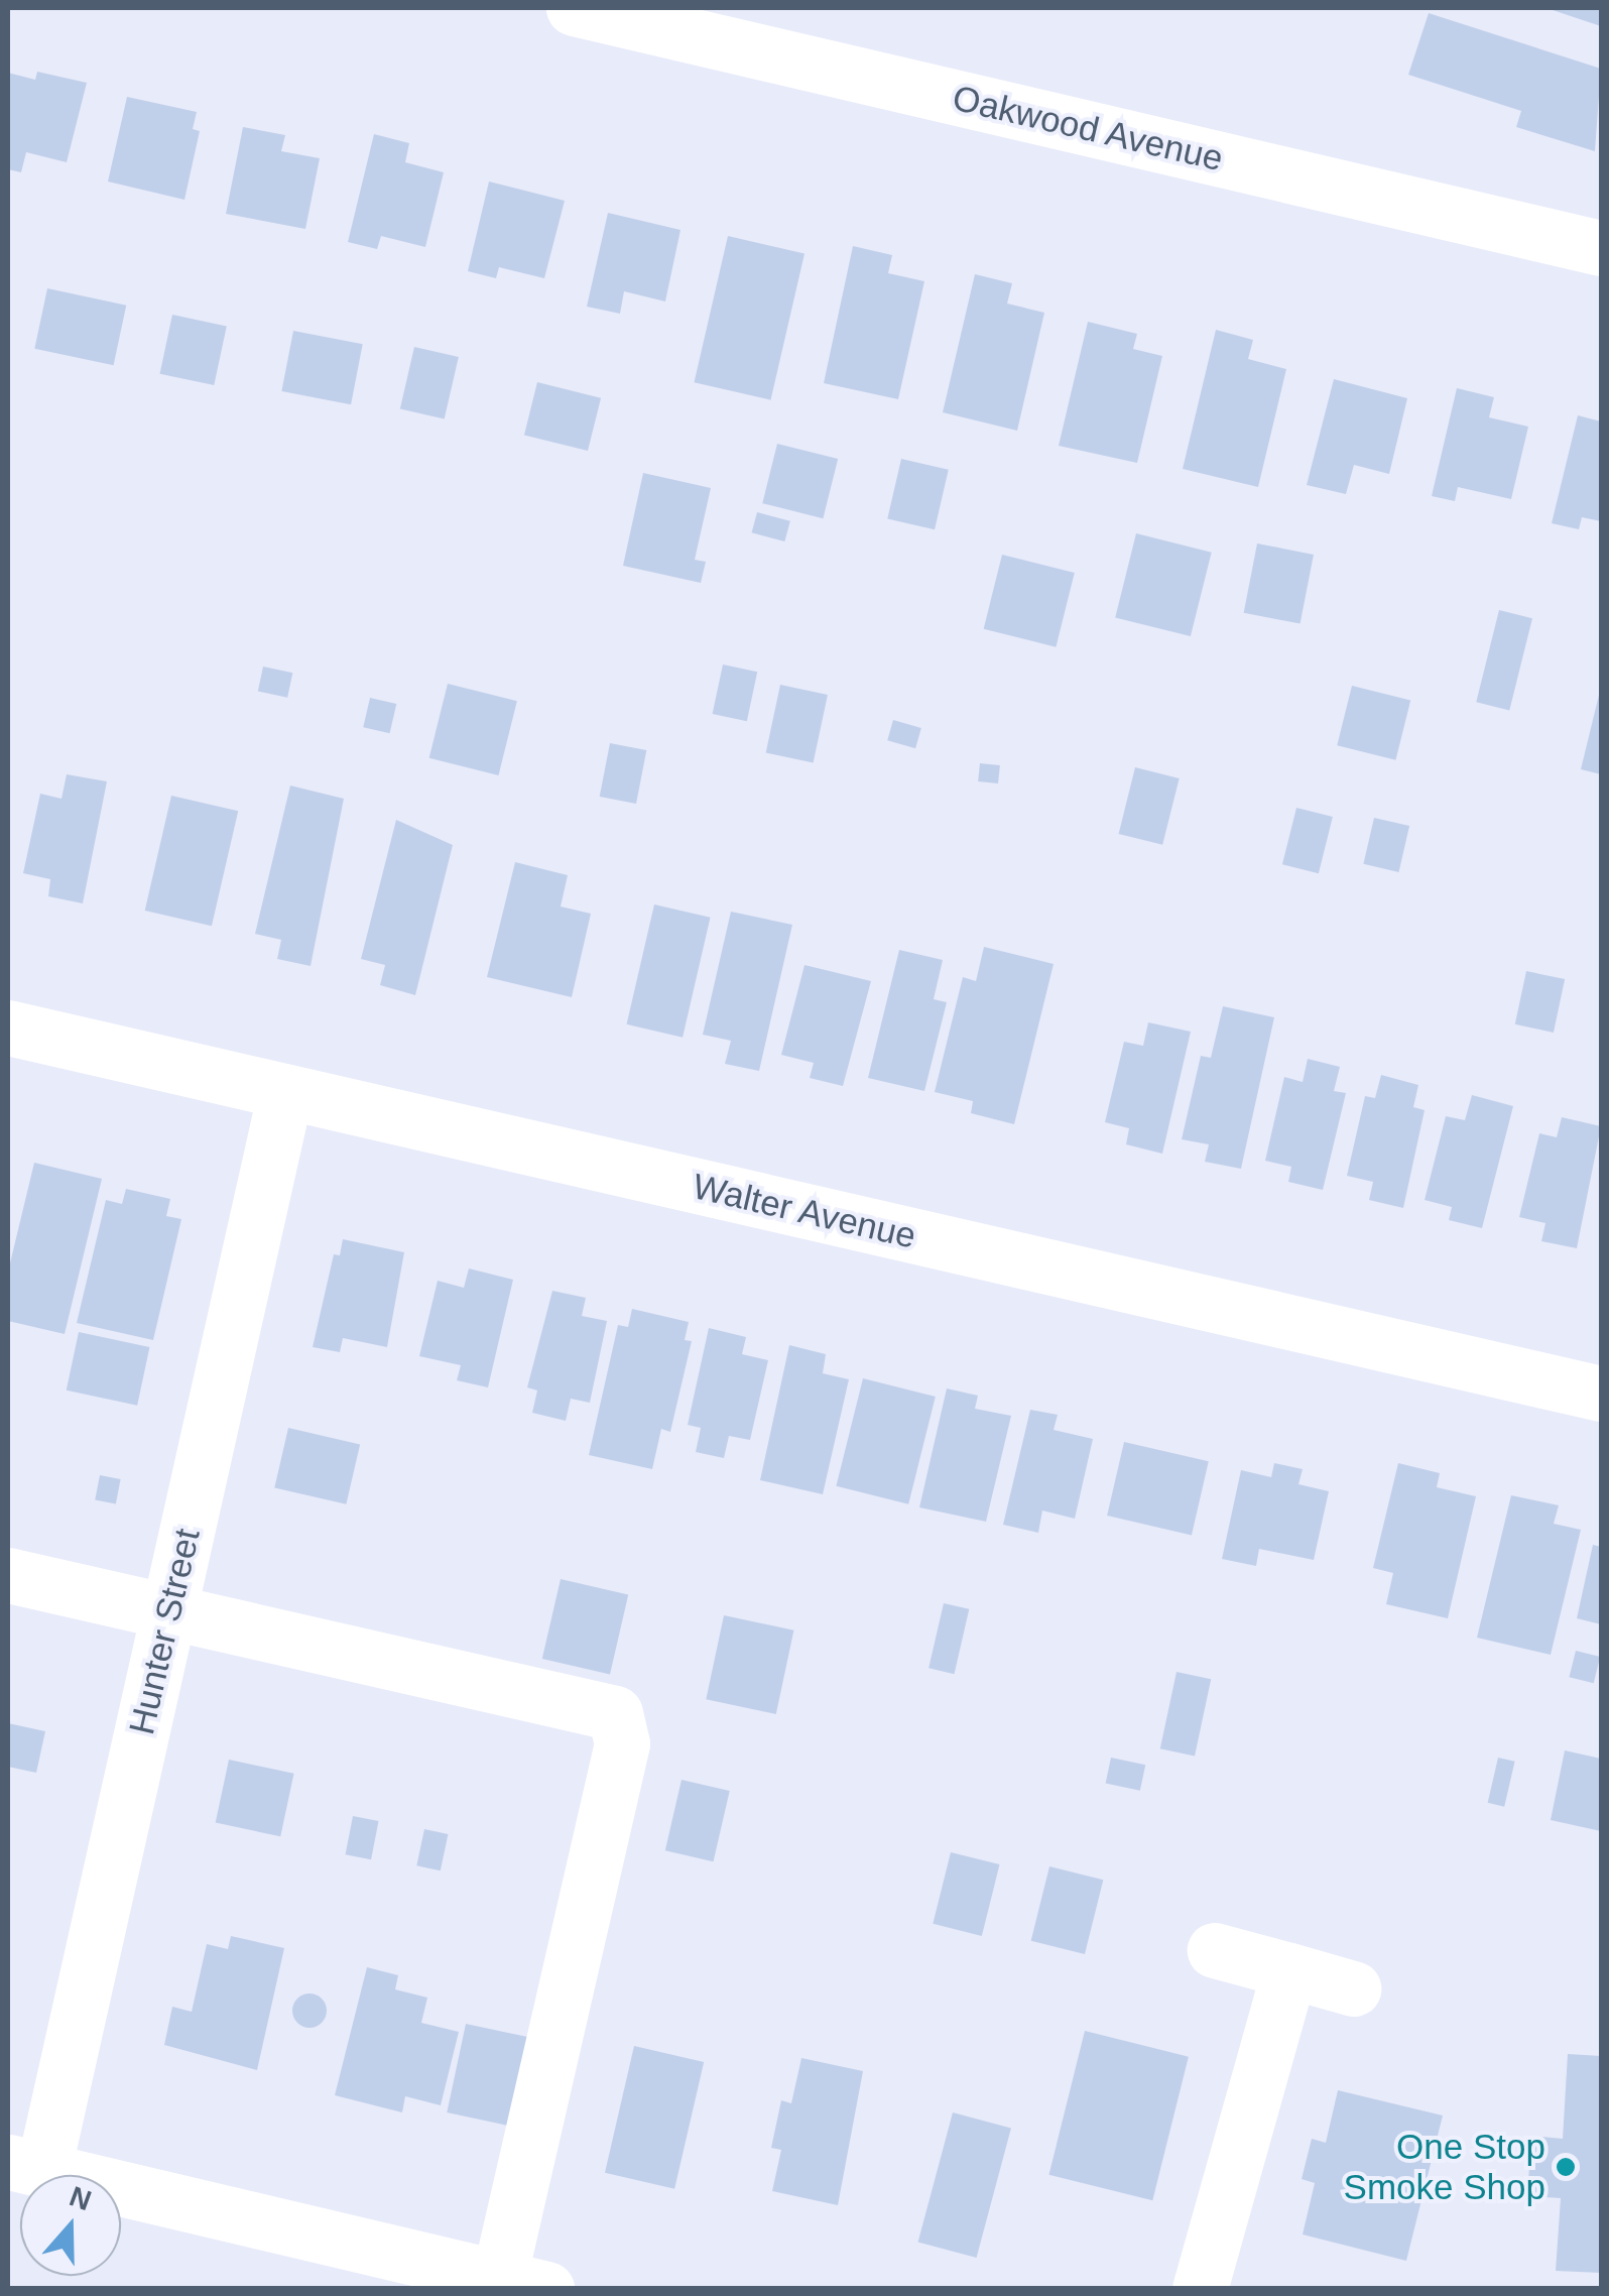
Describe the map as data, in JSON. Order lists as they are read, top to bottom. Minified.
{"streets":{"street":["Oakwood Avenue","Walter Avenue","Hunter Street"]},"crossings":[["Walter Avenue","Hunter Street"]],"places":["One Stop Smoke Shop"],"north":"top"}
